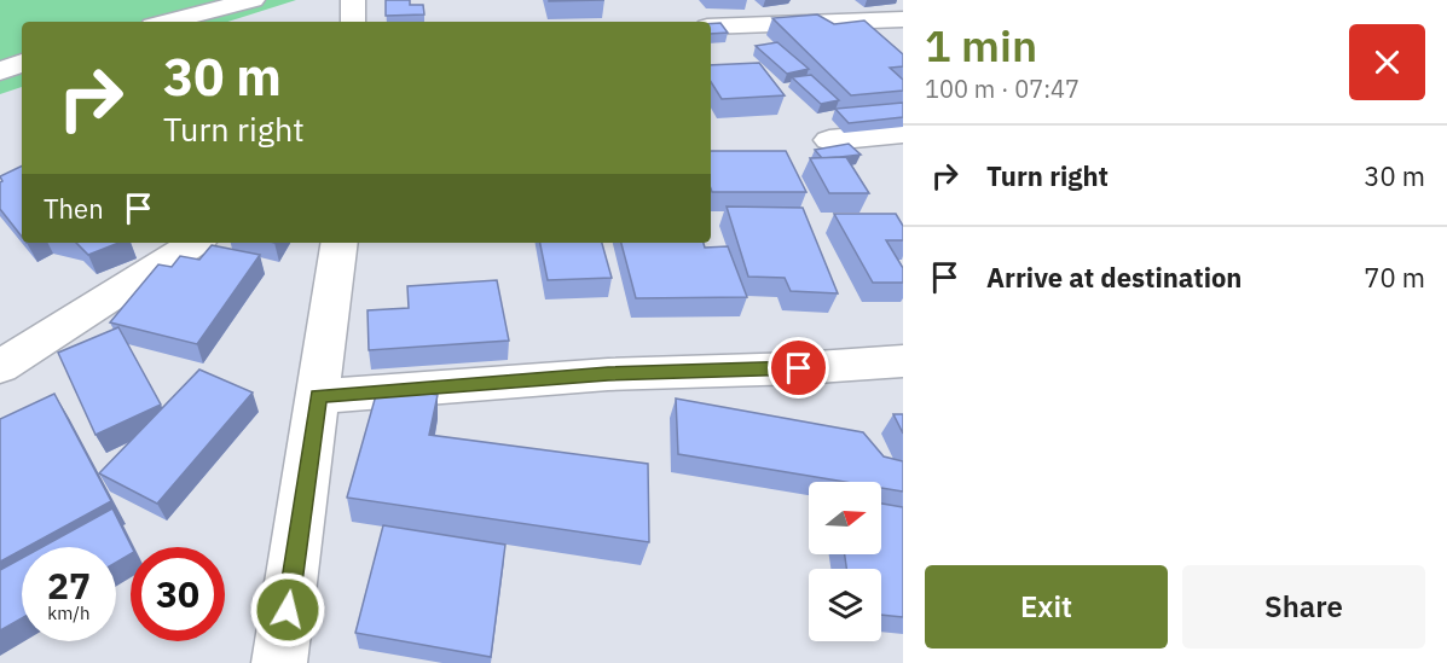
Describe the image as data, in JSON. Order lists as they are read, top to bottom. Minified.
{"north":"right","page":{"heading":["1 min","100 m · 07:47"],"turn":["30 m","Turn right"],"list":[{"name":"Turn right","value":"30 m"},{"name":"Arrive at destination","value":"70 m"}],"then":"Then","speed":"27 km/h","limit":"30","buttons":["Exit","Share"]}}
